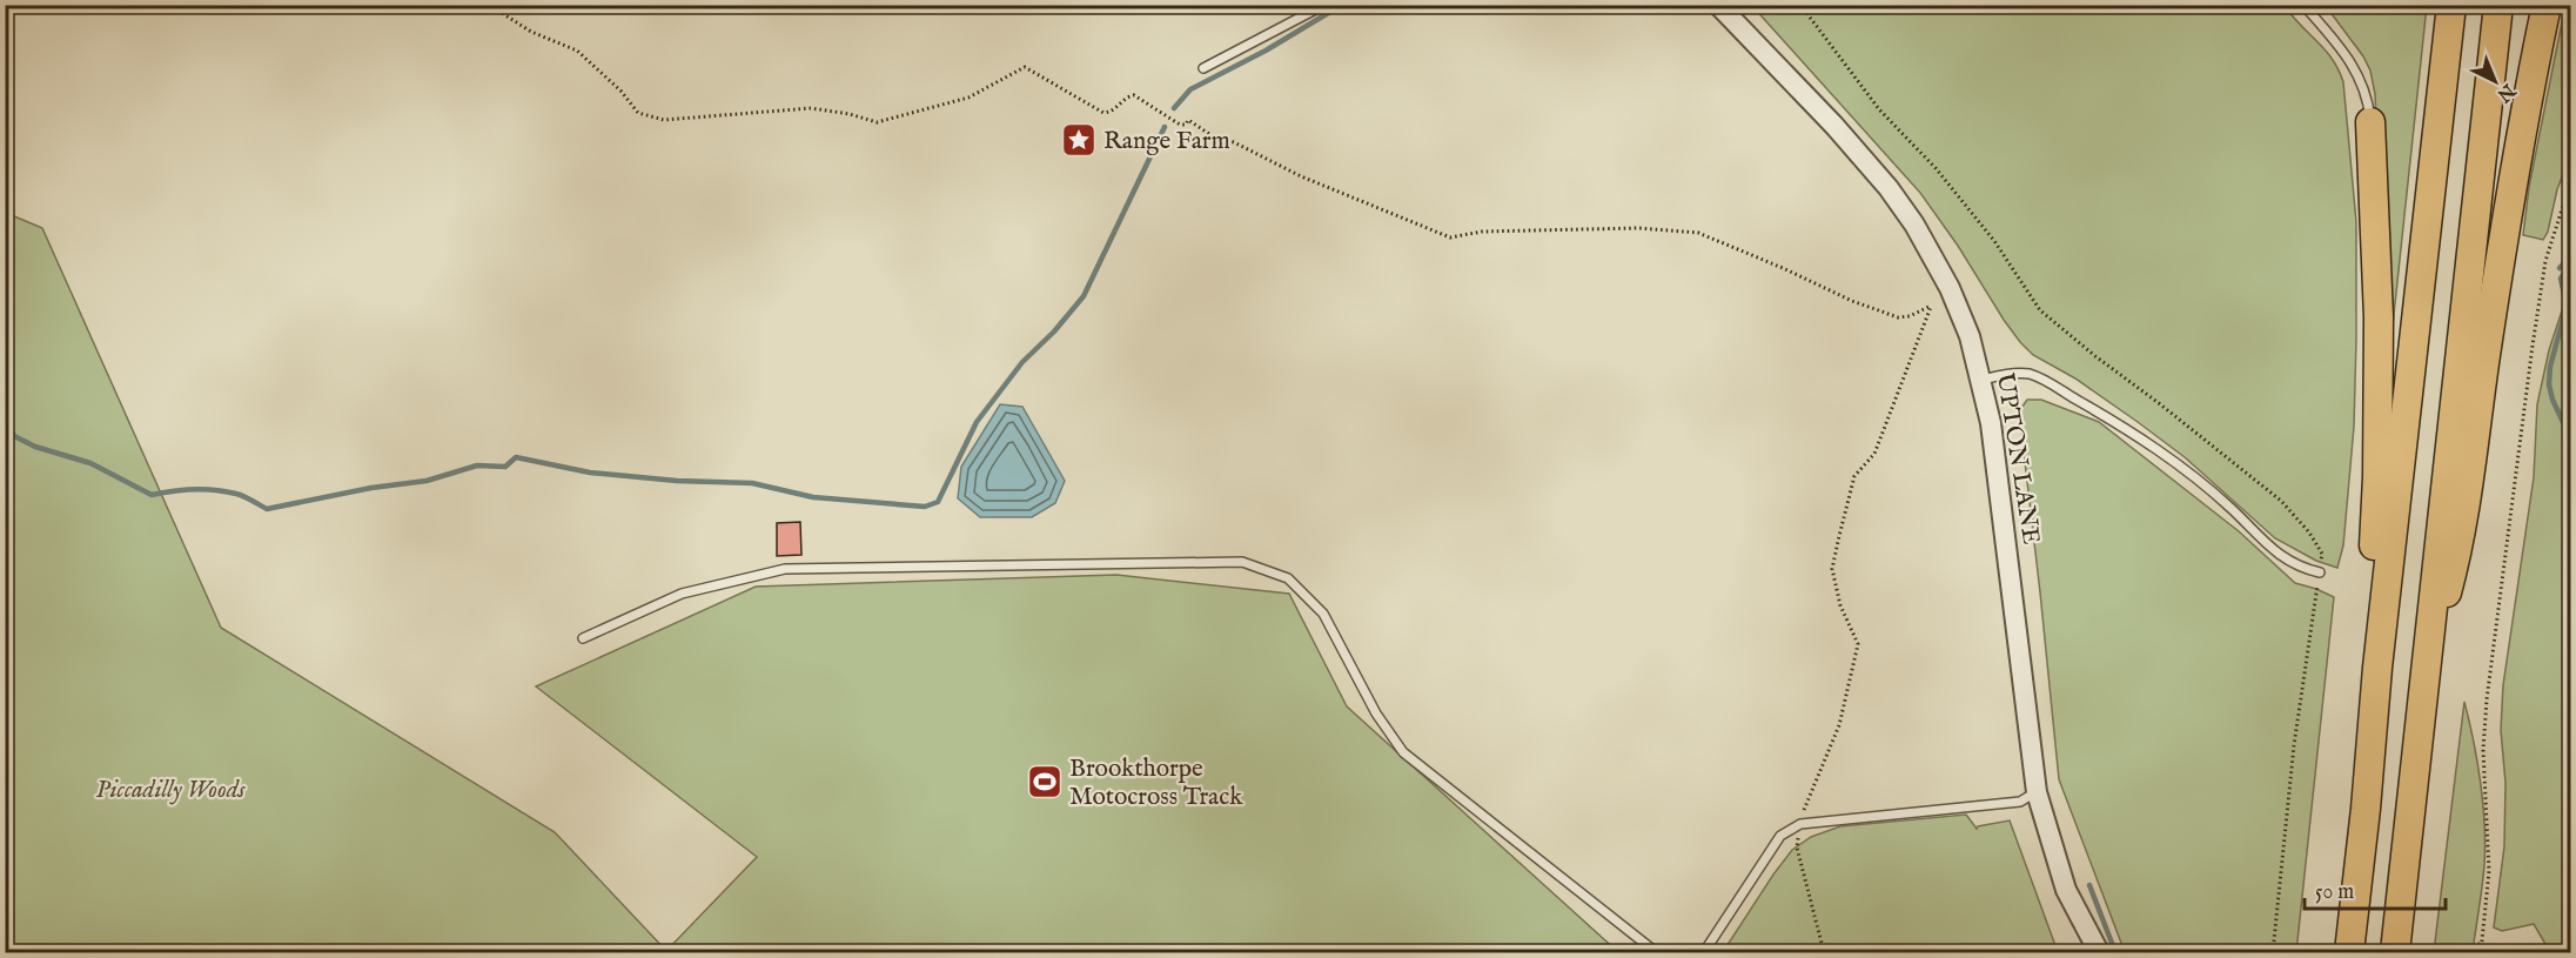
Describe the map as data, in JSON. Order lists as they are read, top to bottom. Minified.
{"streets":{"street":["UPTON LANE"]},"parks":["Piccadilly Woods"],"places":{"place":["Range Farm"],"sports":["Brookthorpe Motocross Track"]},"scale_bar":"50 m","north":"bottom right"}
